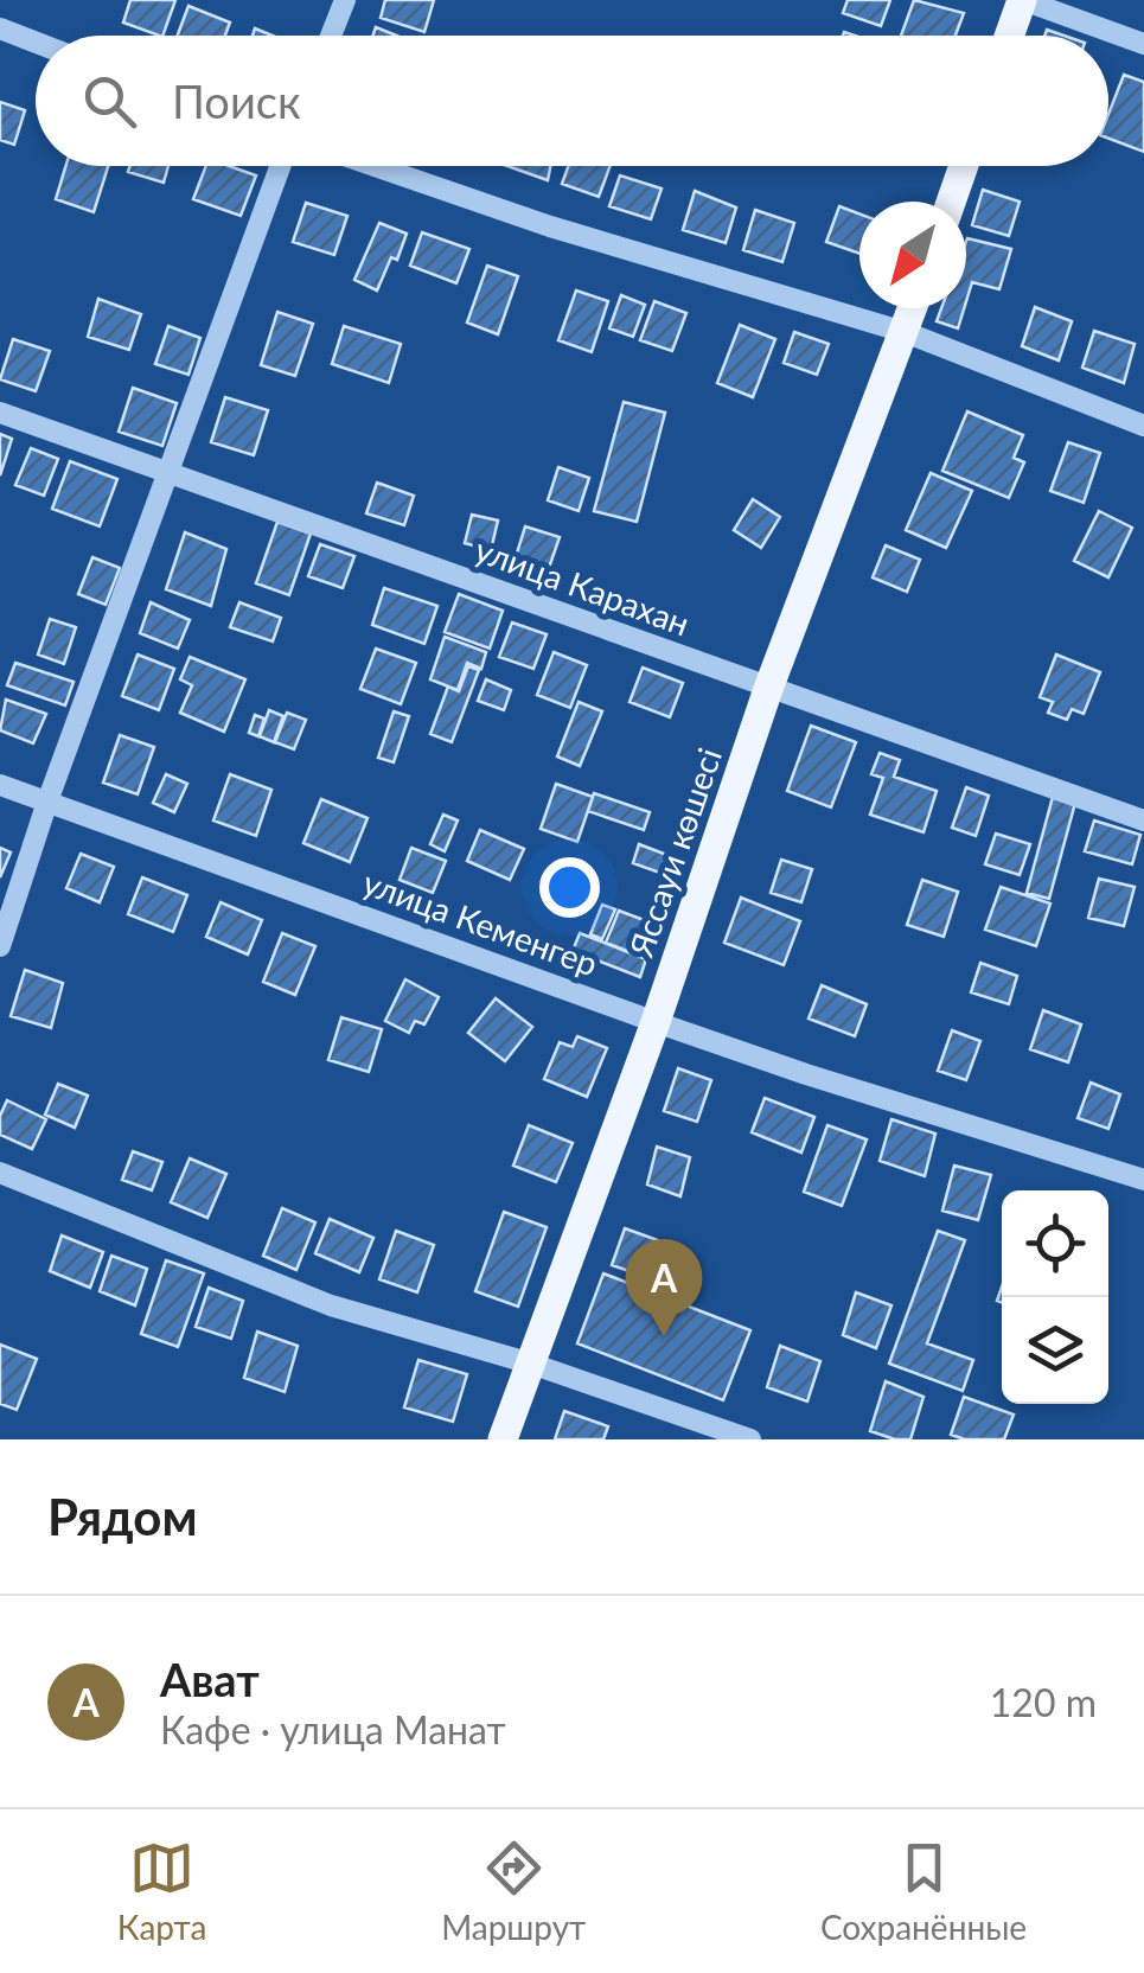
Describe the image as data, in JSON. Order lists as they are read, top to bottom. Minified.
{"streets":{"main road":["Яссауи көшесі"],"street":["улица Карахан","улица Кеменгер"]},"crossings":[["улица Карахан","Яссауи көшесі"],["Яссауи көшесі","улица Кеменгер"]],"north":"bottom left","page":{"search":"Поиск","pins":"A","heading":"Рядом","list":[{"mark":"A","name":"Ават","note":"Кафе · улица Манат","value":"120 m"}],"nav":["Карта","Маршрут","Сохранённые"]}}
